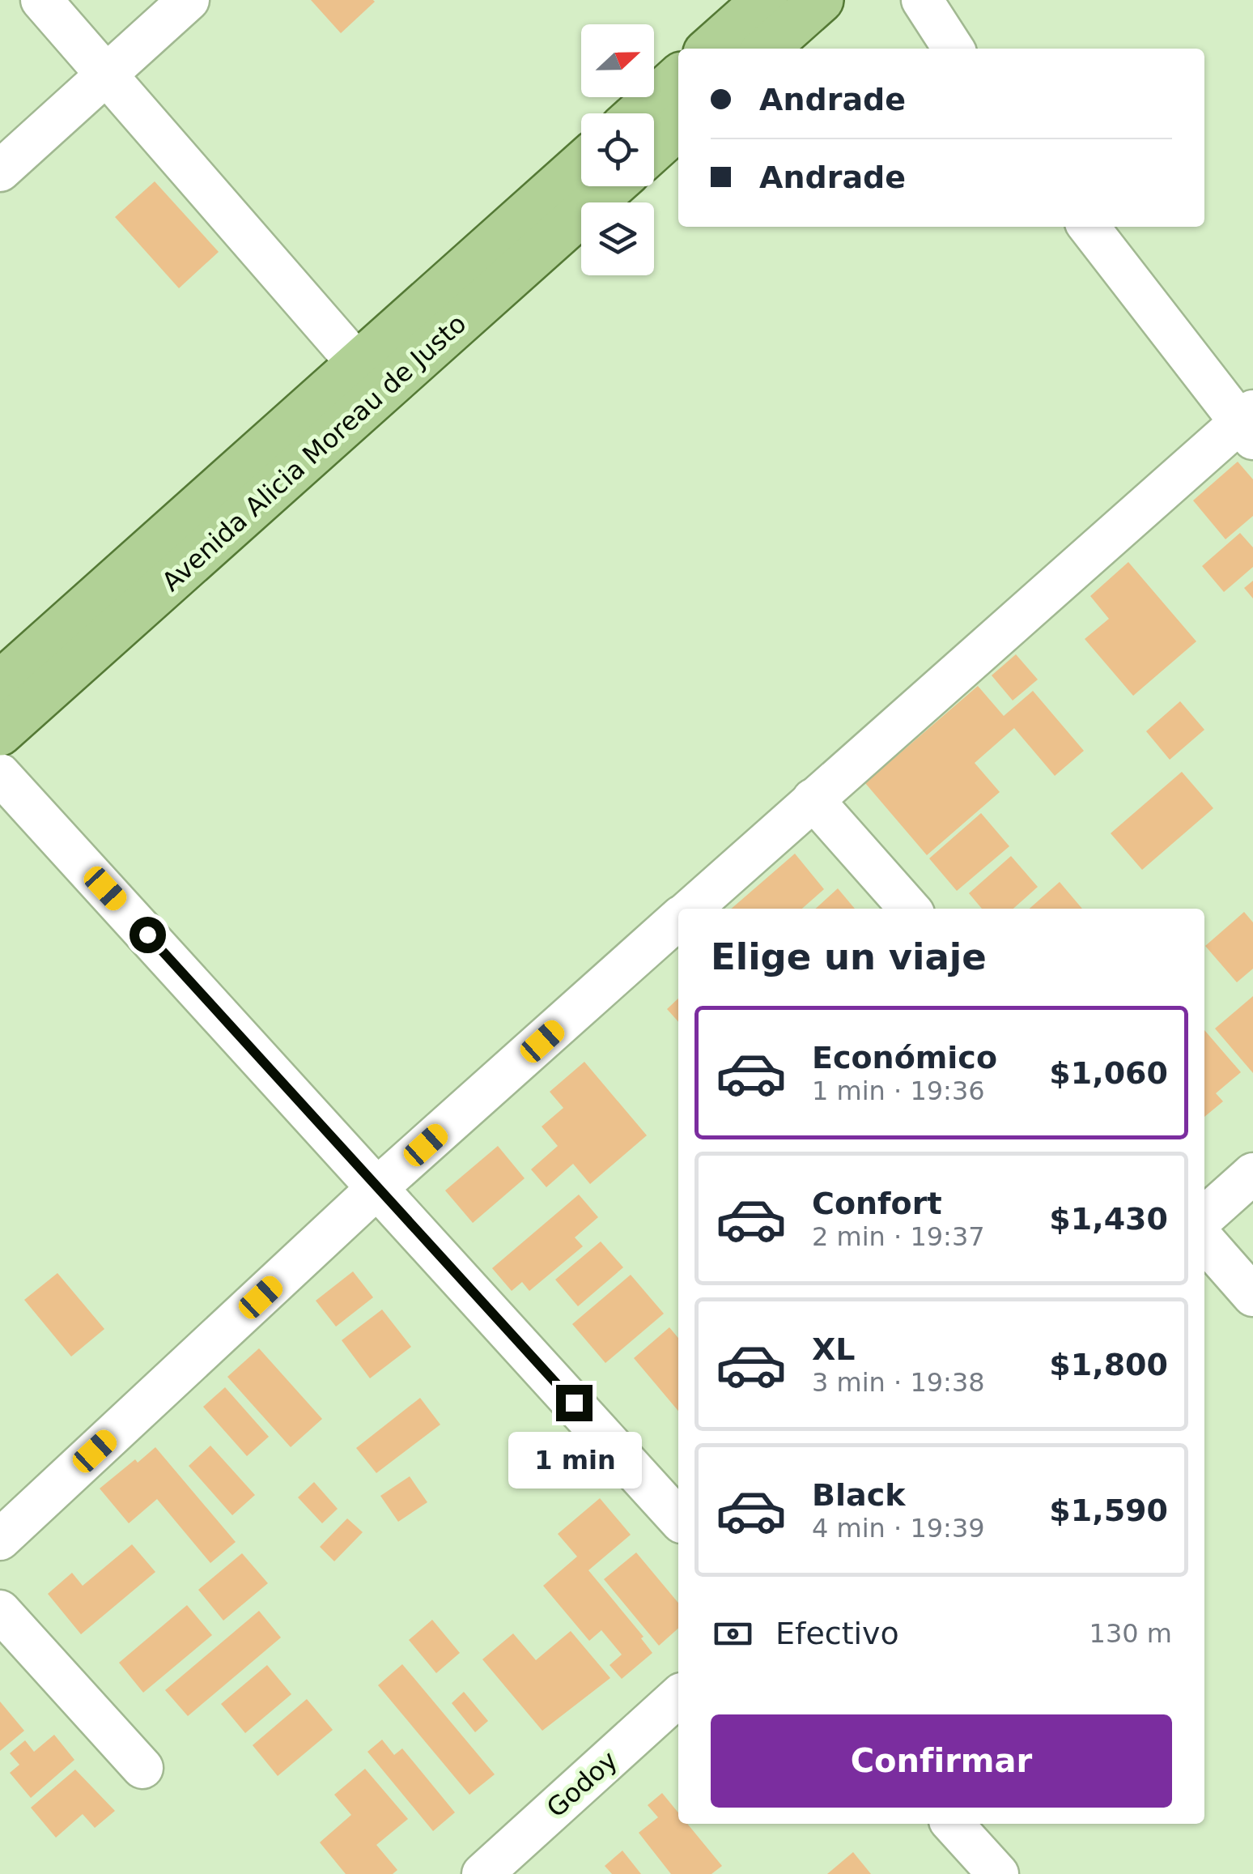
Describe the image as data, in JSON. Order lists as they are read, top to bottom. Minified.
{"streets":{"main road":["Avenida Alicia Moreau de Justo"],"street":["Godoy"]},"north":"right","page":{"banner":["Andrade","Andrade"],"heading":"Elige un viaje","list":[{"name":"Económico","note":"1 min · 19:36","value":"$1,060"},{"name":"Confort","note":"2 min · 19:37","value":"$1,430"},{"name":"XL","note":"3 min · 19:38","value":"$1,800"},{"name":"Black","note":"4 min · 19:39","value":"$1,590"}],"bubble":"1 min","pay":["Efectivo","130 m"],"buttons":"Confirmar"}}
